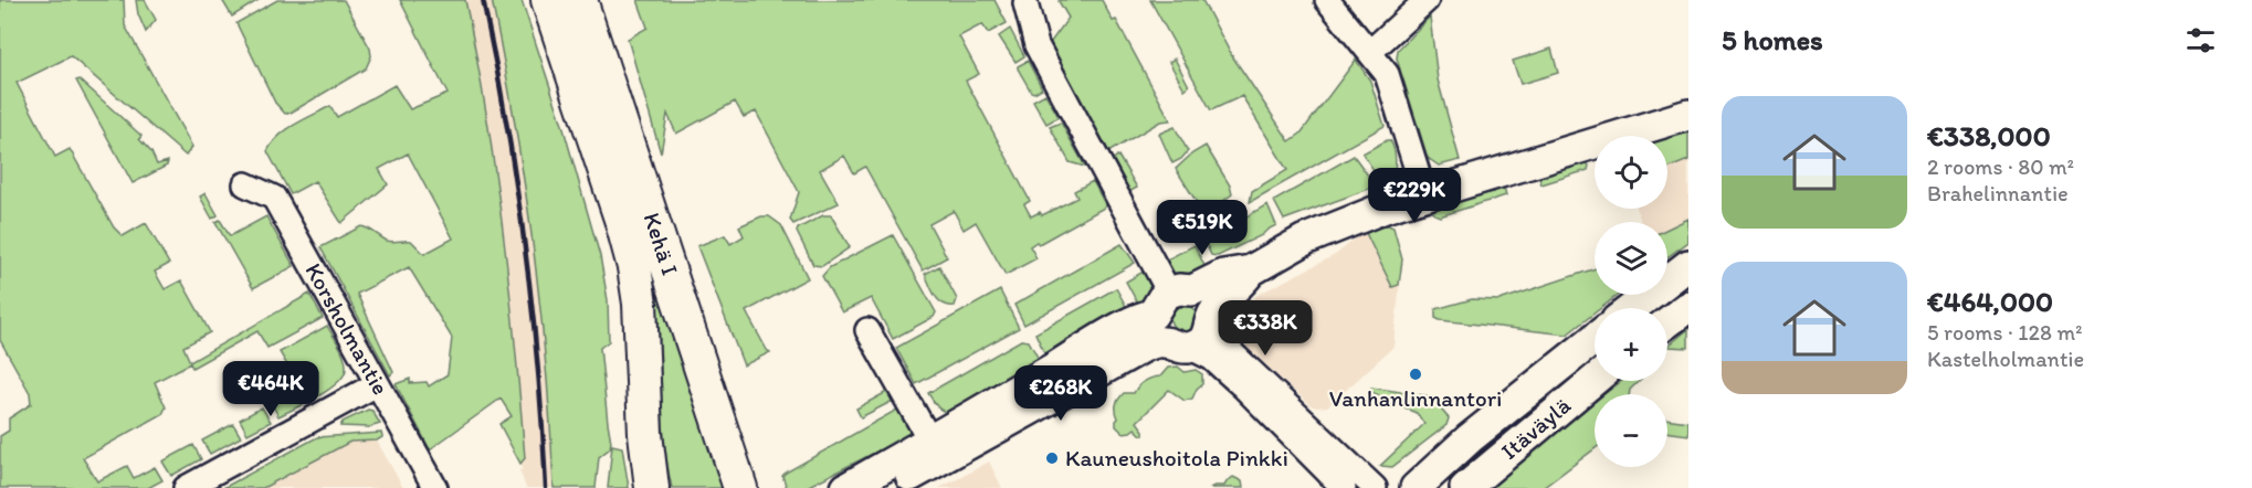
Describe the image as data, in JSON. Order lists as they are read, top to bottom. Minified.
{"streets":{"highway":["Kehä I"],"main road":["Itäväylä"],"street":["Korsholmantie"]},"places":["Vanhanlinnantori","Kauneushoitola Pinkki"],"page":{"heading":"5 homes","list":[{"name":"€338,000","note":"2 rooms · 80 m² · Brahelinnantie"},{"name":"€464,000","note":"5 rooms · 128 m² · Kastelholmantie"}],"map_buttons":["+","−"],"price":["€229K","€519K","€338K","€464K","€268K"]}}
